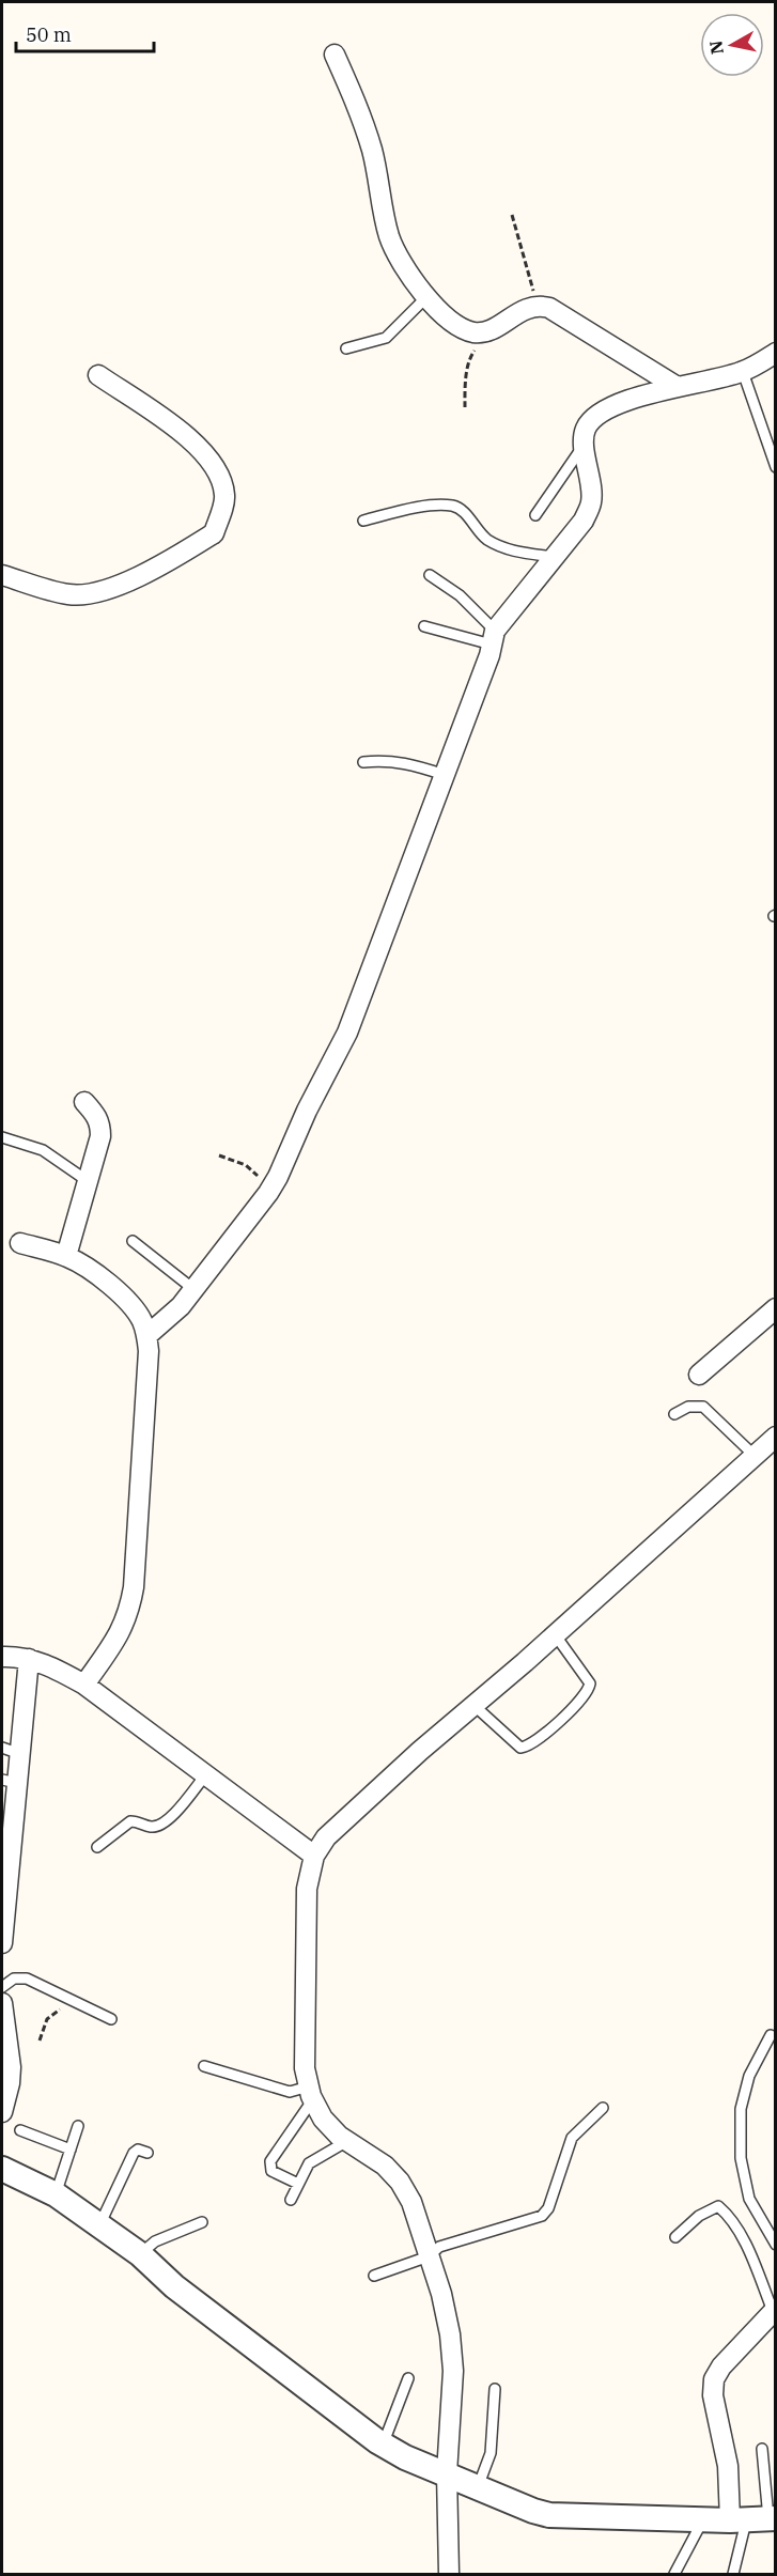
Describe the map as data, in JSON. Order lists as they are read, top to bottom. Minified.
{"scale_bar":"50 m","north":"left"}
